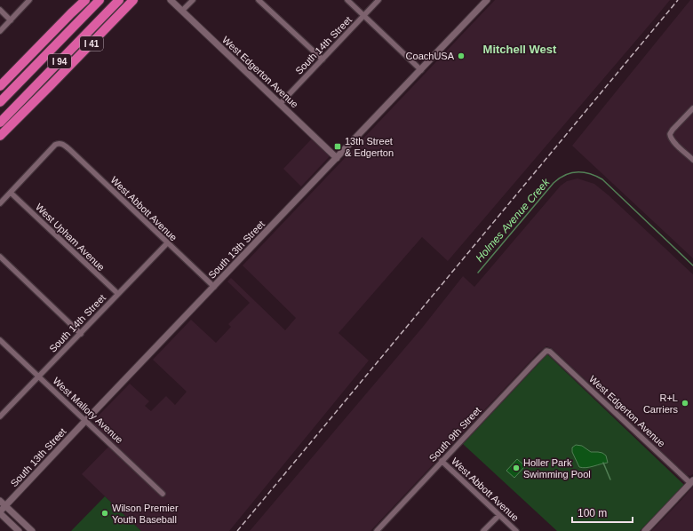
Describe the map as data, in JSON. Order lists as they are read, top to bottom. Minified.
{"streets":{"highway":["I 41","I 94"],"street":["South 14th Street","West Edgerton Avenue","West Abbott Avenue","West Upham Avenue","South 13th Street","West Mallory Avenue","South 9th Street"]},"crossings":[["South 14th Street","West Edgerton Avenue"],["South 14th Street","West Abbott Avenue"],["South 14th Street","West Upham Avenue"],["South 14th Street","West Mallory Avenue"],["West Edgerton Avenue","South 13th Street"],["West Edgerton Avenue","South 9th Street"],["West Abbott Avenue","West Upham Avenue"],["West Abbott Avenue","South 13th Street"],["West Abbott Avenue","South 9th Street"],["South 13th Street","West Mallory Avenue"]],"districts":["Mitchell West"],"water":["Holmes Avenue Creek"],"places":{"other":["CoachUSA","R+L Carriers","Holler Park Swimming Pool","Wilson Premier Youth Baseball"],"transit":["13th Street & Edgerton"]},"scale_bar":"100 m"}
